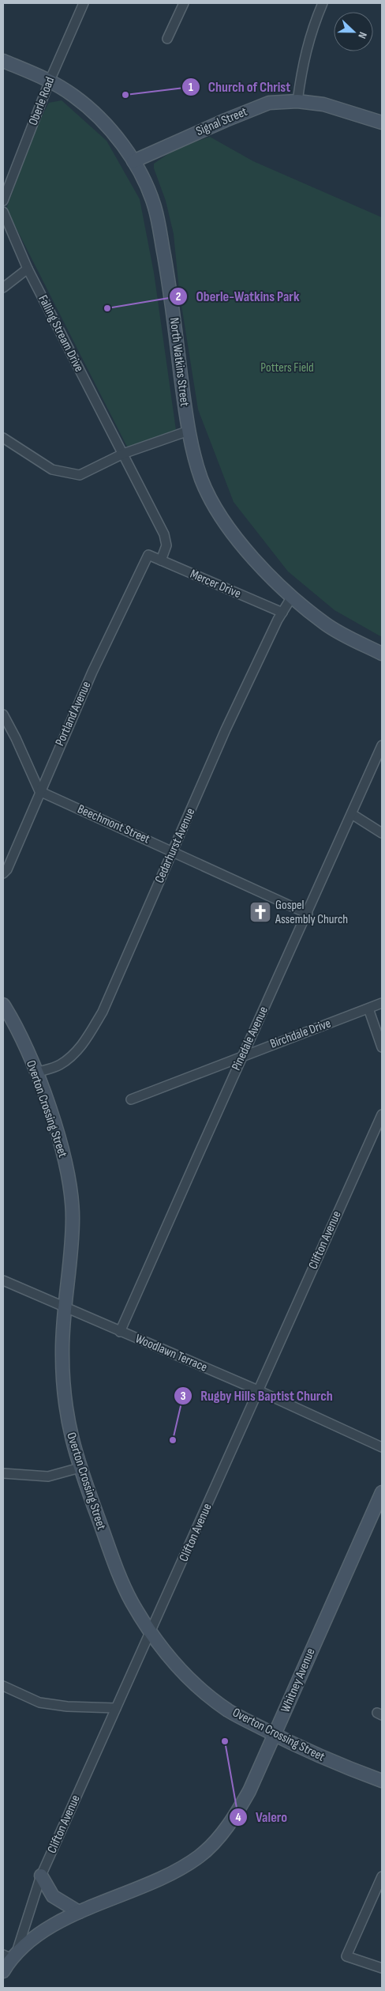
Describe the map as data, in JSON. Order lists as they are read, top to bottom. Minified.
{"streets":{"main road":["Signal Street","North Watkins Street","Overton Crossing Street","Clifton Avenue","Whitney Avenue"],"street":["Oberle Road","Falling Stream Drive","Mercer Drive","Portland Avenue","Beechmont Street","Cedarhurst Avenue","Birchdale Drive","Pinedale Avenue","Woodlawn Terrace"]},"crossings":[["Oberle Road","North Watkins Street"],["Signal Street","North Watkins Street"],["Falling Stream Drive","Mercer Drive"],["North Watkins Street","Cedarhurst Avenue"],["Mercer Drive","Portland Avenue"],["Mercer Drive","Cedarhurst Avenue"],["Portland Avenue","Beechmont Street"],["Beechmont Street","Cedarhurst Avenue"],["Beechmont Street","Pinedale Avenue"],["Cedarhurst Avenue","Overton Crossing Street"],["Birchdale Drive","Pinedale Avenue"],["Pinedale Avenue","Woodlawn Terrace"],["Overton Crossing Street","Clifton Avenue"],["Overton Crossing Street","Woodlawn Terrace"],["Overton Crossing Street","Whitney Avenue"],["Clifton Avenue","Woodlawn Terrace"],["Clifton Avenue","Whitney Avenue"]],"parks":["Potters Field"],"places":{"other":["Church of Christ","Oberle-Watkins Park","Rugby Hills Baptist Church","Valero"],"church":["Gospel Assembly Church"]},"north":"right"}
